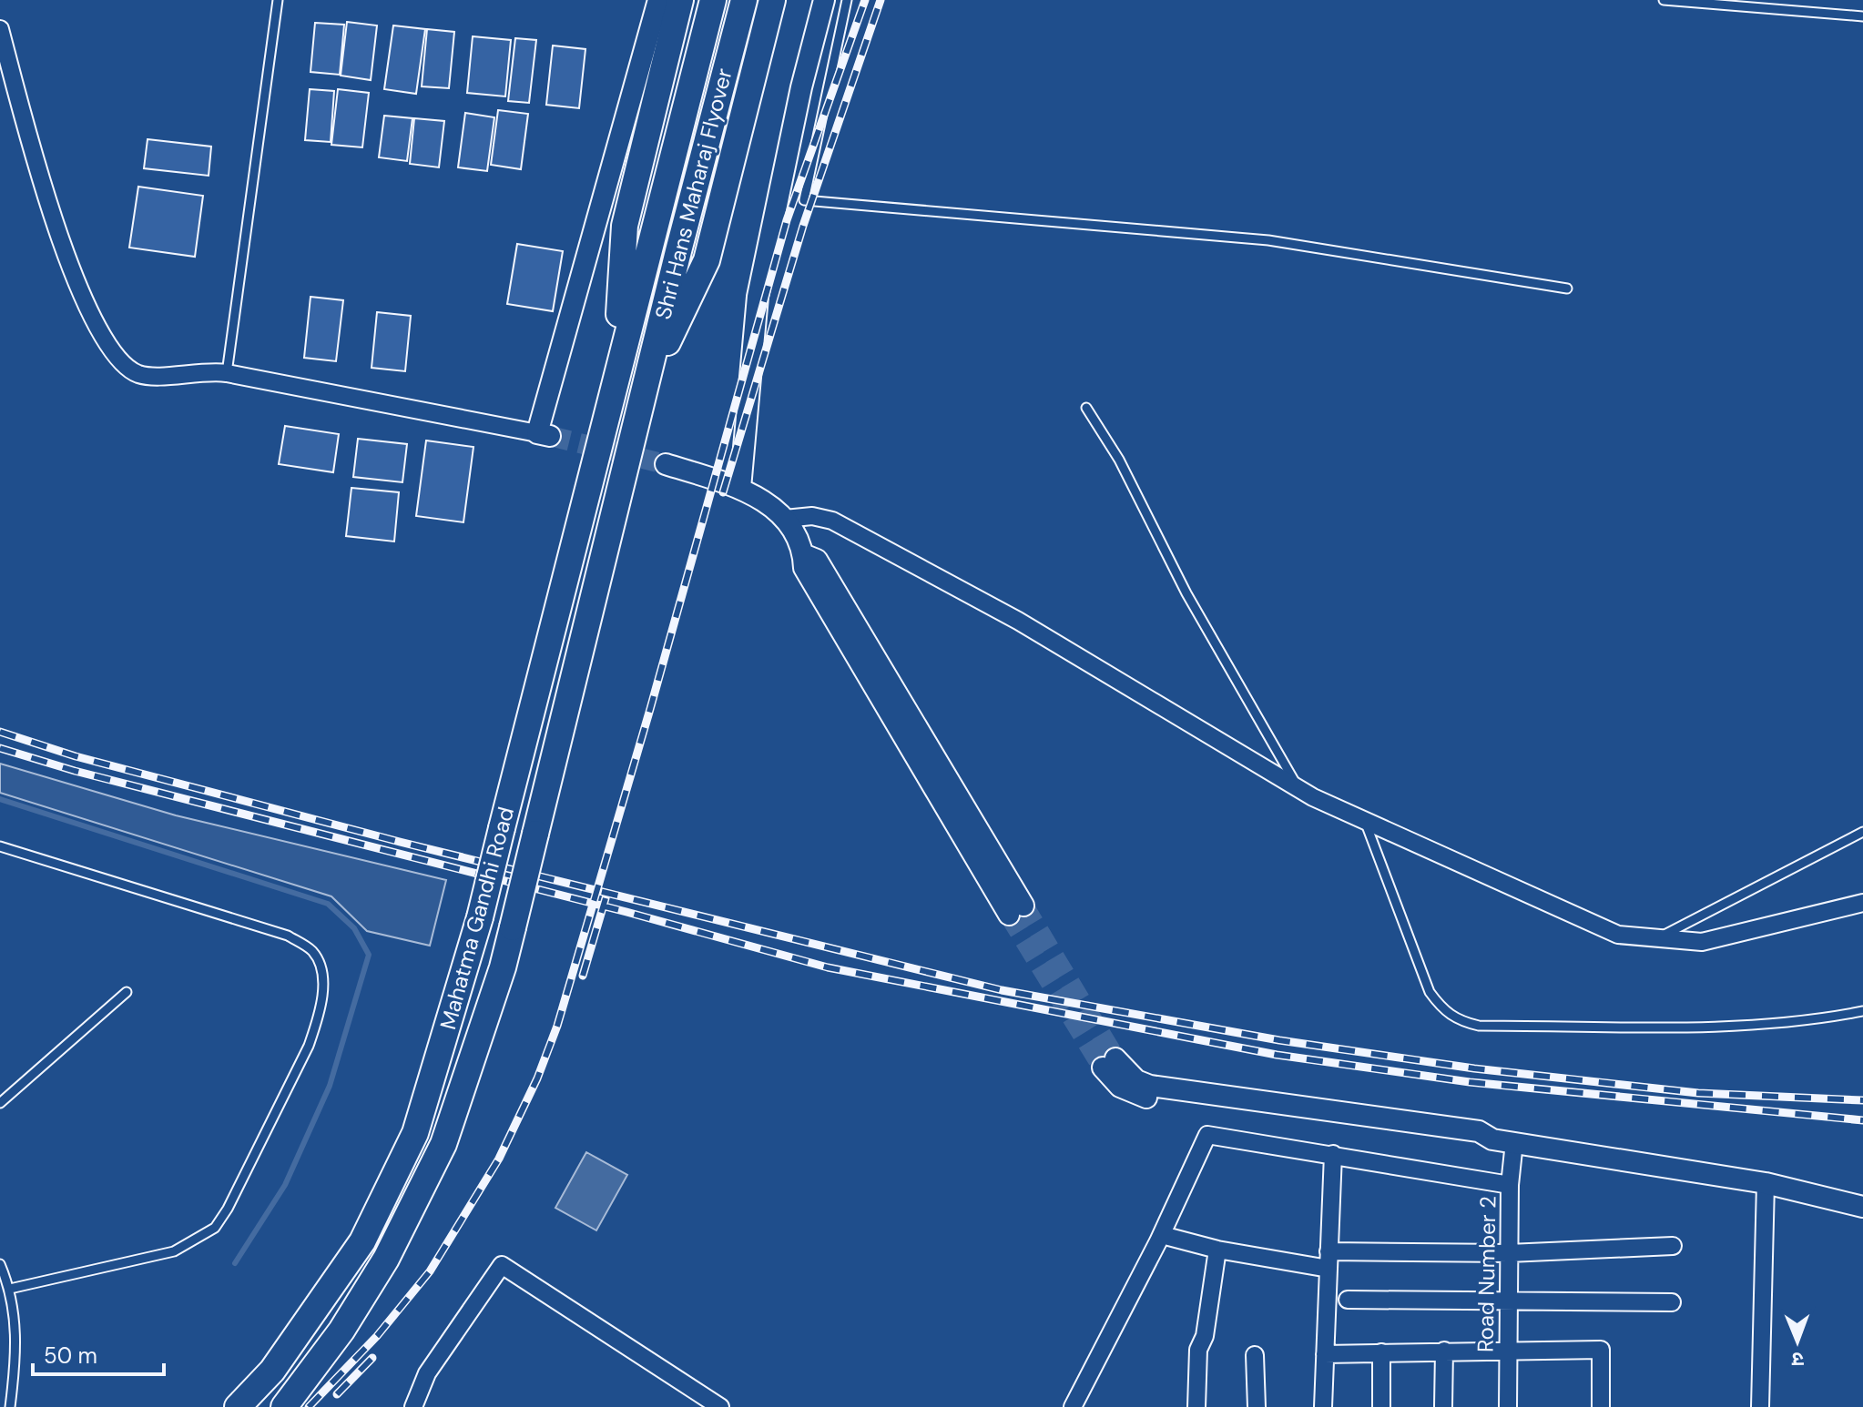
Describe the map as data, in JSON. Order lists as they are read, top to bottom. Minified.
{"streets":{"main road":["Shri Hans Maharaj Flyover","Mahatma Gandhi Road"],"street":["Road Number 2"]},"crossings":[["Shri Hans Maharaj Flyover","Mahatma Gandhi Road"]],"scale_bar":"50 m","north":"bottom"}
